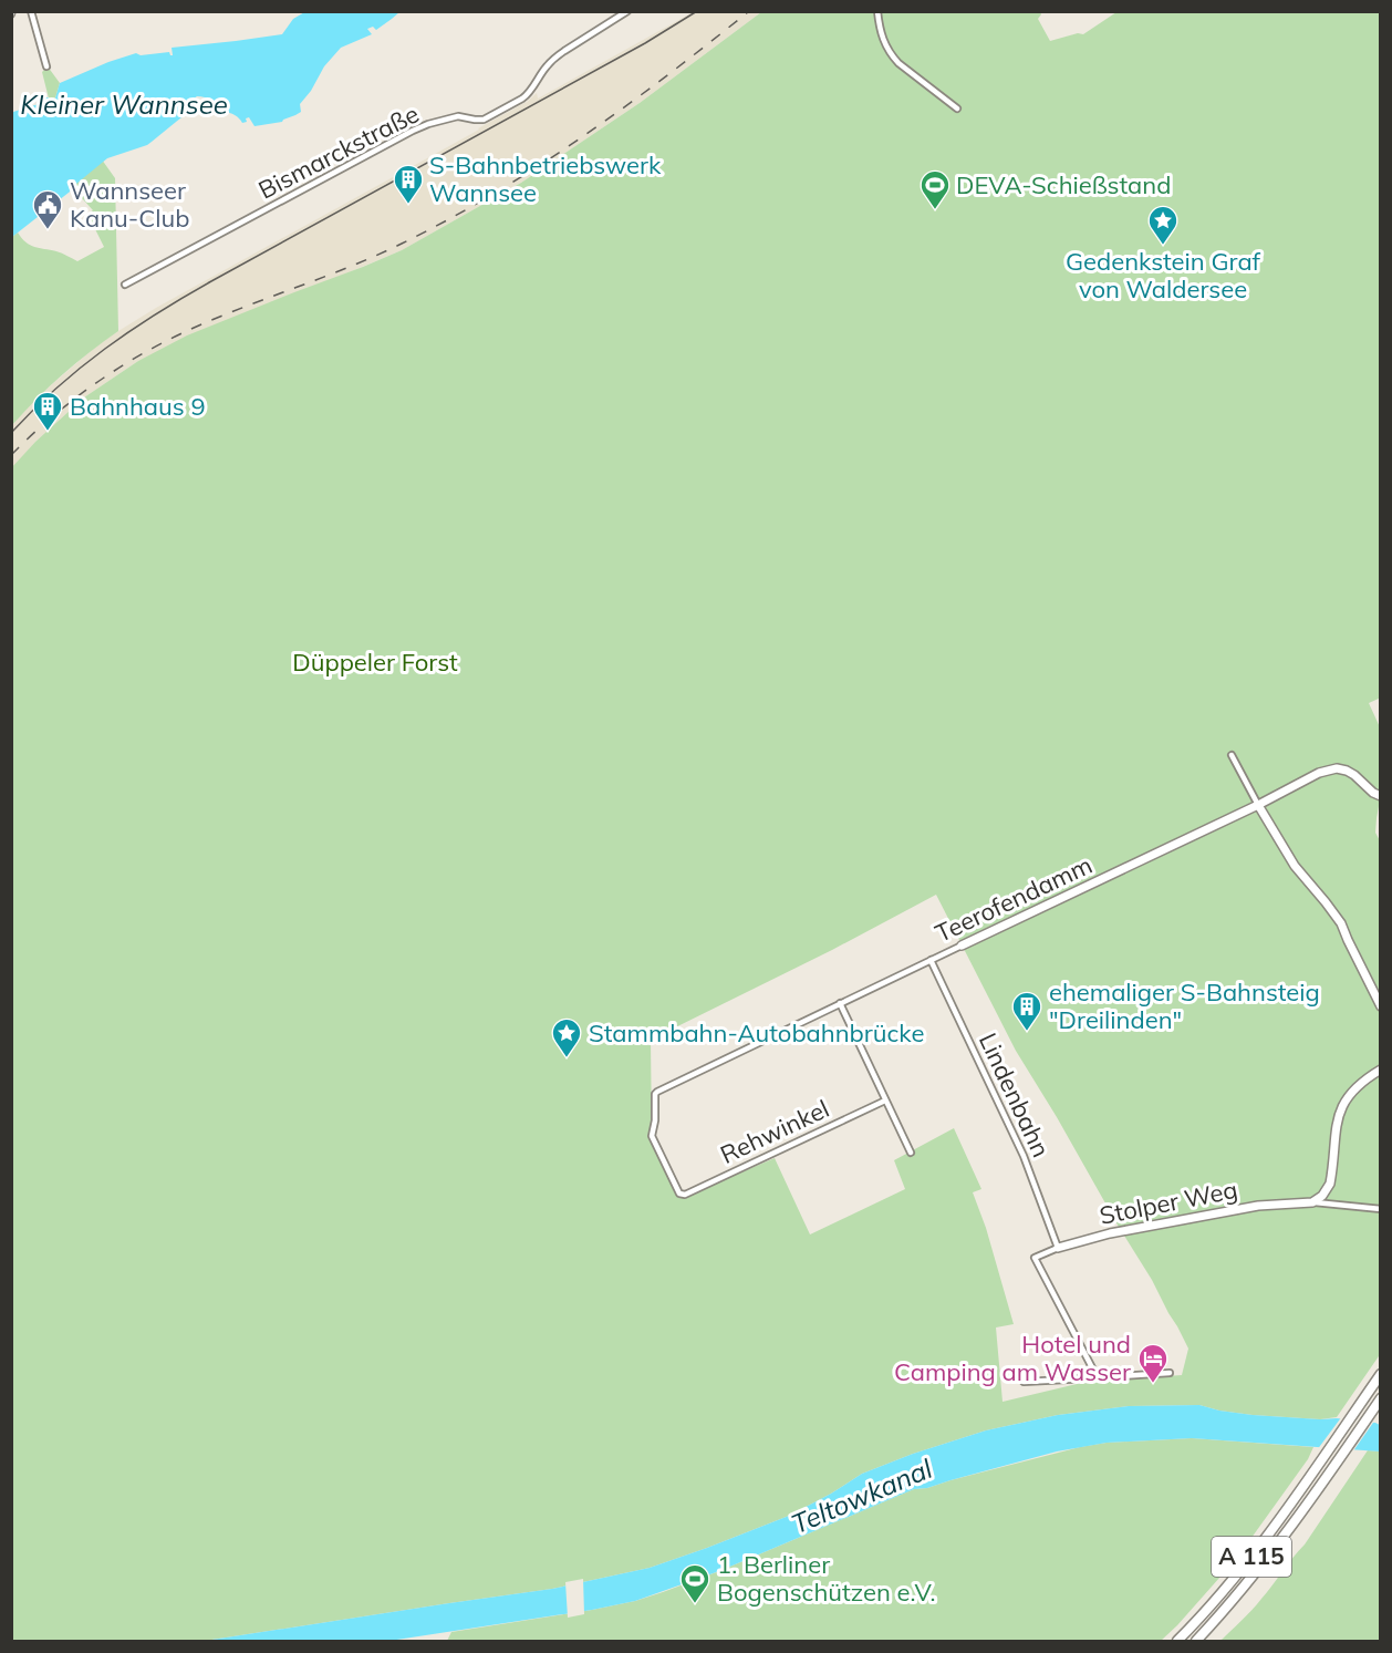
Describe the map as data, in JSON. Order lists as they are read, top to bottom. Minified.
{"streets":{"highway":["A 115"],"street":["Bismarckstraße","Teerofendamm","Lindenbahn","Rehwinkel","Stolper Weg"]},"crossings":[["Teerofendamm","Lindenbahn"],["Teerofendamm","Rehwinkel"],["Lindenbahn","Stolper Weg"]],"water":["Kleiner Wannsee","Teltowkanal"],"parks":["Düppeler Forst"],"places":{"building":["S-Bahnbetriebswerk Wannsee","Bahnhaus 9","ehemaliger S-Bahnsteig \"Dreilinden\""],"sports":["DEVA-Schießstand","1. Berliner Bogenschützen e.V."],"public building":["Wannseer Kanu-Club"],"place":["Gedenkstein Graf von Waldersee","Stammbahn-Autobahnbrücke"],"hotel":["Hotel und Camping am Wasser"]}}
